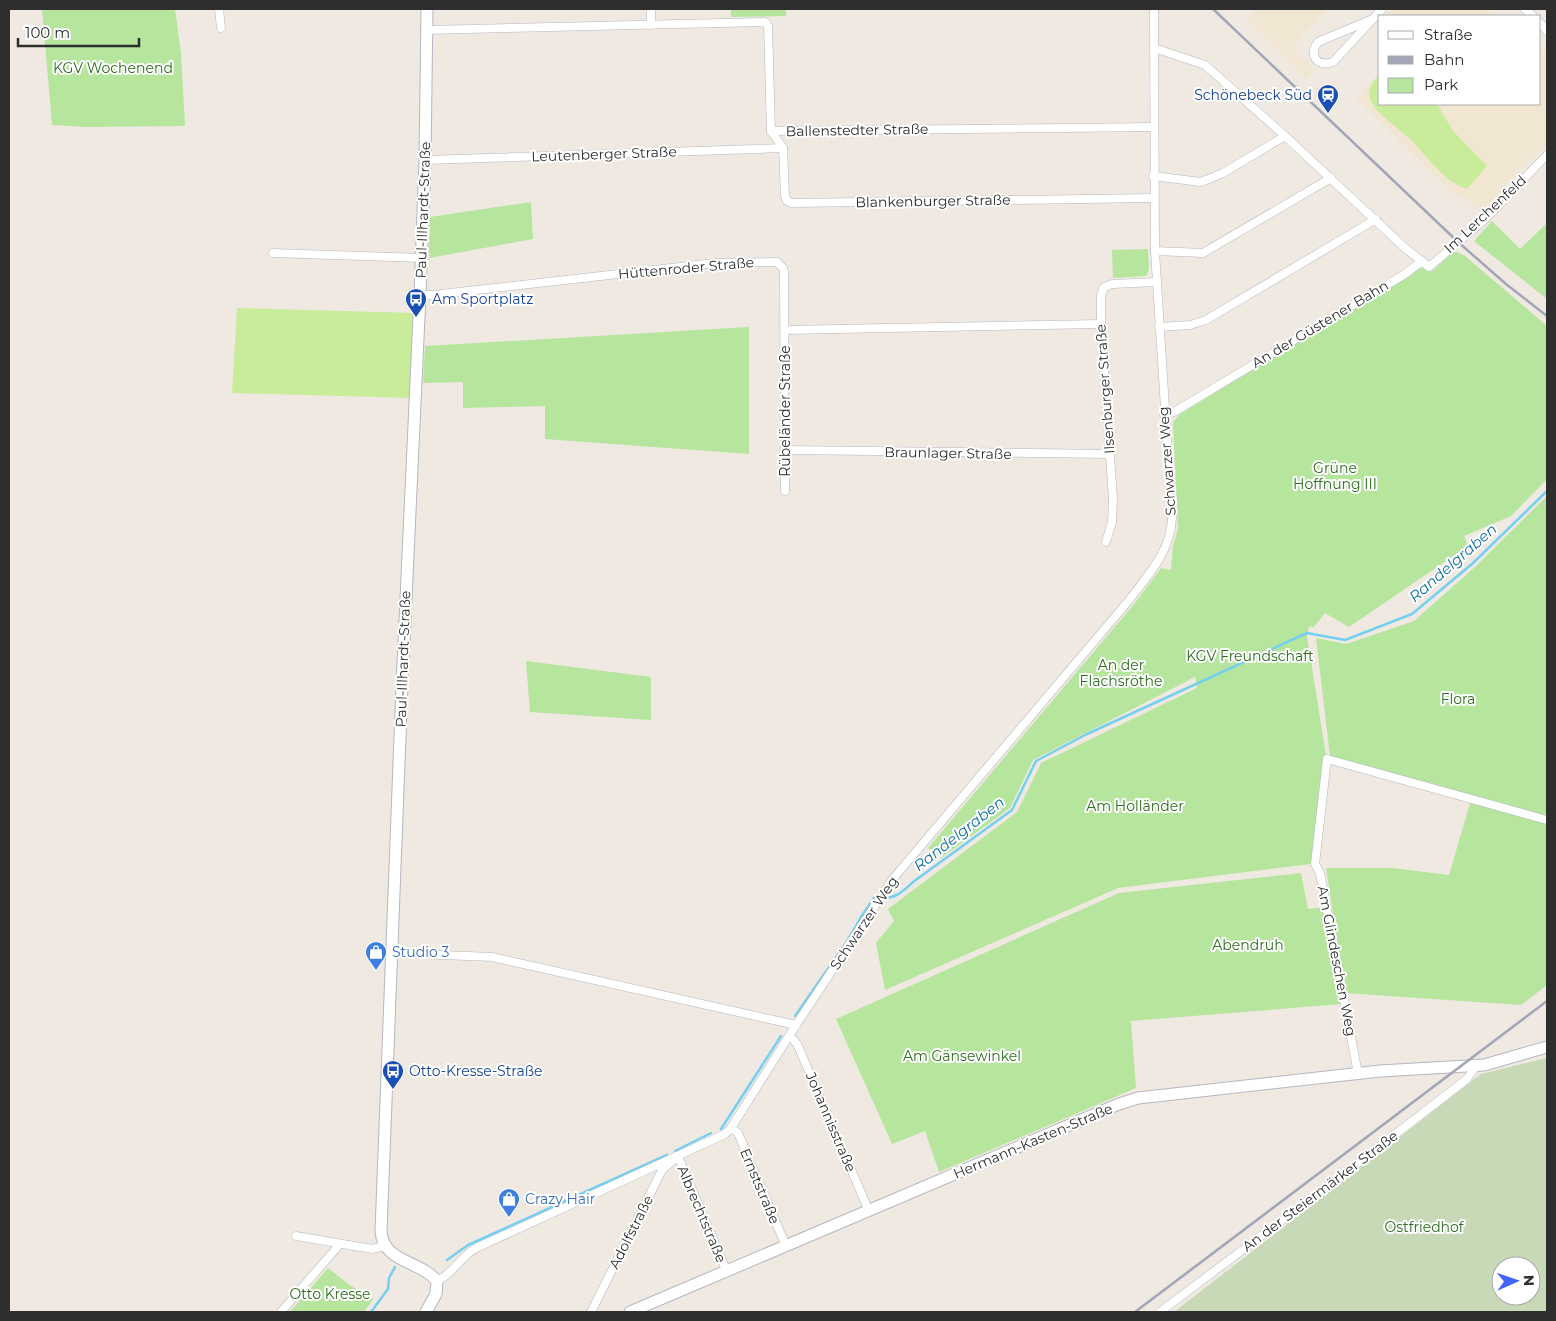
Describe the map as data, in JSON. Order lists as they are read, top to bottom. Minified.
{"streets":{"street":["Ballenstedter Straße","Leutenberger Straße","Blankenburger Straße","Paul-Illhardt-Straße","Im Lerchenfeld","Hüttenroder Straße","An der Güstener Bahn","Ilsenburger Straße","Rübeländer Straße","Braunlager Straße","Schwarzer Weg","Am Glindeschen Weg","Johannisstraße","Hermann-Kasten-Straße","Ernststraße","An der Steiermärker Straße","Albrechtstraße","Adolfstraße"]},"crossings":[["Ballenstedter Straße","Paul-Illhardt-Straße"],["Ballenstedter Straße","Schwarzer Weg"],["Leutenberger Straße","Blankenburger Straße"],["Leutenberger Straße","Paul-Illhardt-Straße"],["Blankenburger Straße","Schwarzer Weg"],["Paul-Illhardt-Straße","Hüttenroder Straße"],["Im Lerchenfeld","An der Güstener Bahn"],["Hüttenroder Straße","Rübeländer Straße"],["An der Güstener Bahn","Schwarzer Weg"],["Ilsenburger Straße","Braunlager Straße"],["Ilsenburger Straße","Schwarzer Weg"],["Rübeländer Straße","Braunlager Straße"],["Am Glindeschen Weg","Hermann-Kasten-Straße"],["Johannisstraße","Hermann-Kasten-Straße"],["Hermann-Kasten-Straße","Ernststraße"],["Hermann-Kasten-Straße","An der Steiermärker Straße"],["Hermann-Kasten-Straße","Albrechtstraße"],["Albrechtstraße","Adolfstraße"]],"water":["Randelgraben"],"parks":["KGV Wochenend","Grüne Hoffnung III","KGV Freundschaft","An der Flachsröthe","Flora","Am Holländer","Abendruh","Am Gänsewinkel","Ostfriedhof","Otto Kresse"],"places":{"station":["Schönebeck Süd"],"bus stop":["Am Sportplatz","Otto-Kresse-Straße"],"shop":["Studio 3","Crazy Hair"]},"legend":["Straße","Bahn","Park"],"scale_bar":"100 m","north":"right"}
